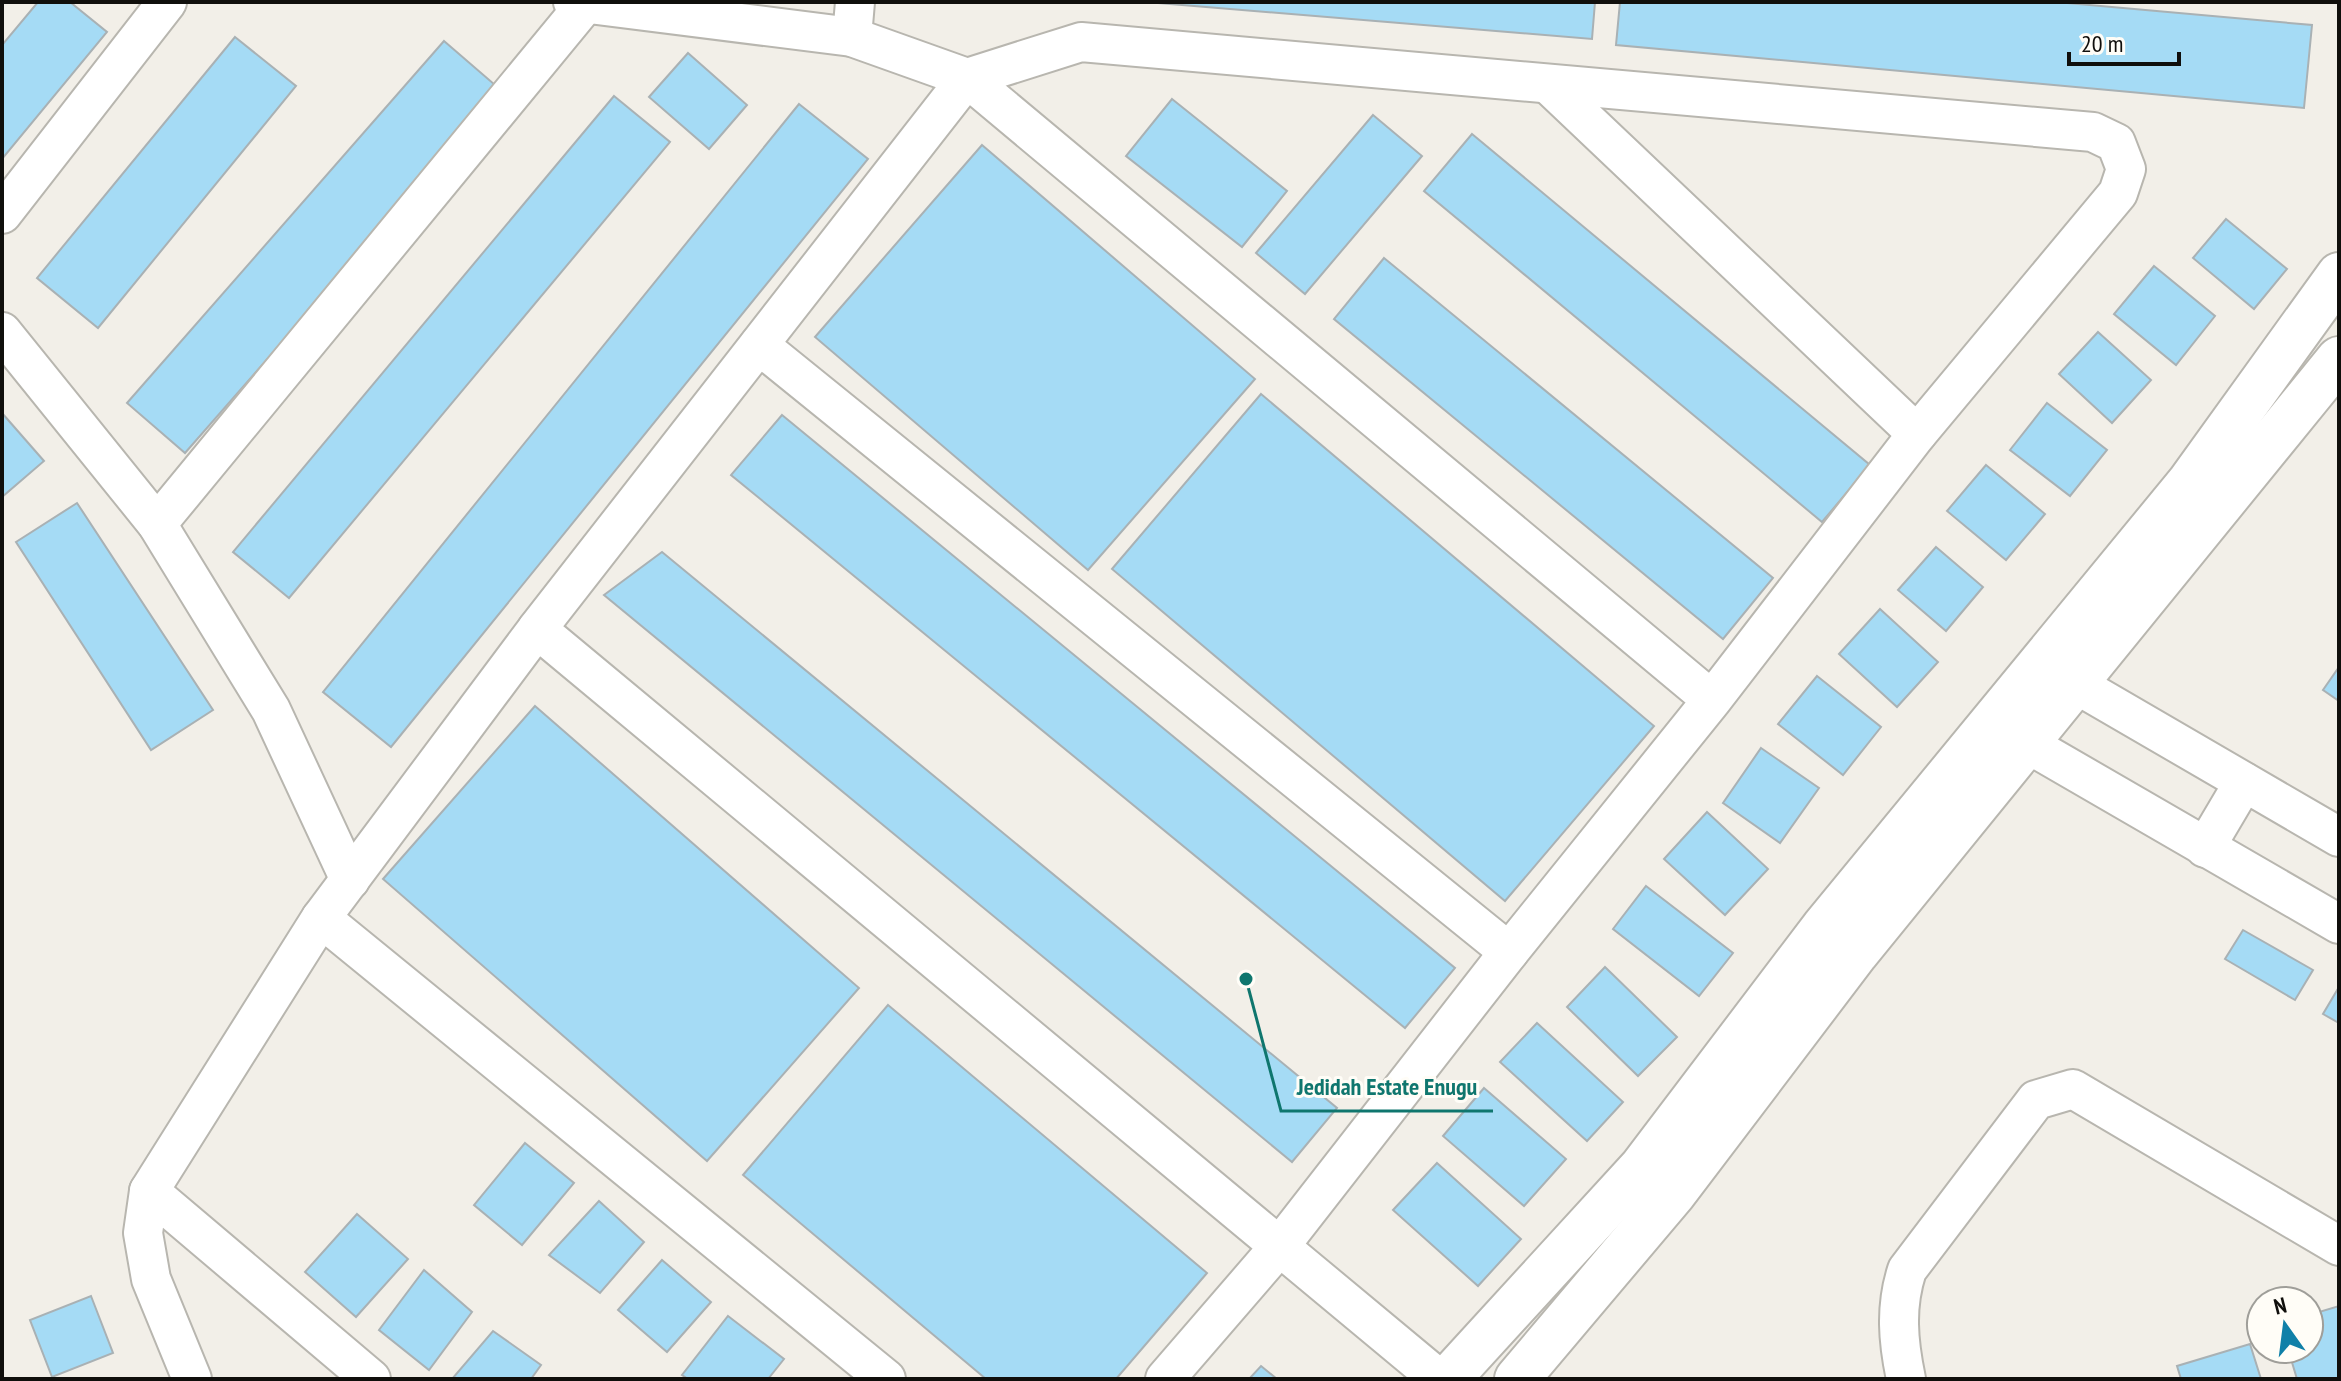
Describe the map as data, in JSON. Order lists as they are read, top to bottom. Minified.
{"places":["Jedidah Estate Enugu"],"scale_bar":"20 m","north":"top"}
